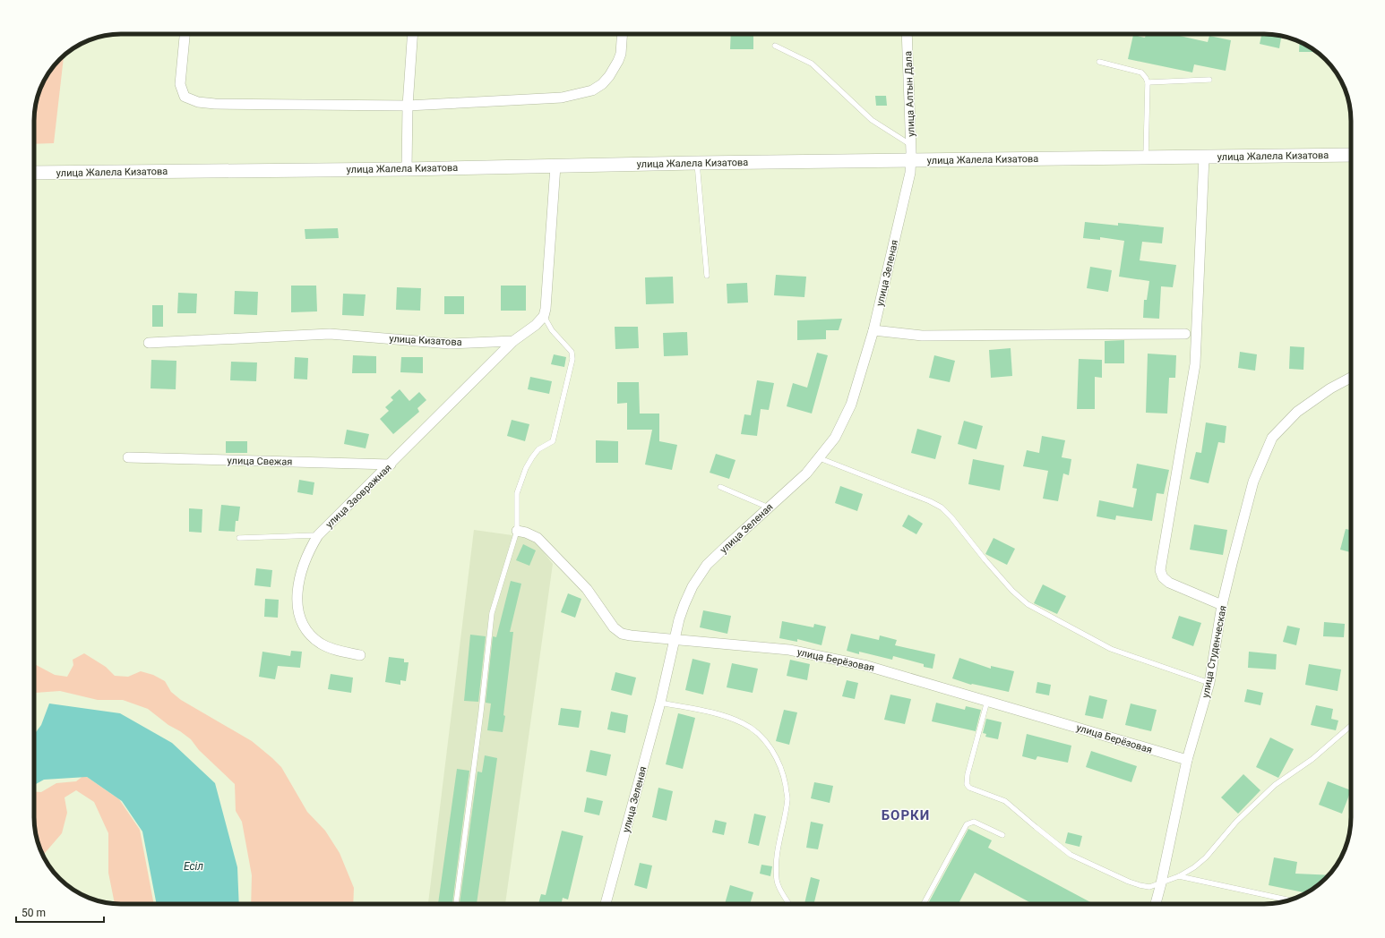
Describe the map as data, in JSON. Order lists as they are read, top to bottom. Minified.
{"streets":{"main road":["улица Жалела Кизатова"],"street":["улица Алтын Дала","улица Зеленая","улица Кизатова","улица Свежая","улица Заовражная","улица Студенческая","улица Берёзовая"]},"crossings":[["улица Алтын Дала","улица Жалела Кизатова"],["улица Алтын Дала","улица Зеленая"],["улица Жалела Кизатова","улица Зеленая"],["улица Зеленая","улица Берёзовая"],["улица Кизатова","улица Заовражная"],["улица Свежая","улица Заовражная"],["улица Студенческая","улица Берёзовая"]],"districts":["БОРКИ"],"water":["Есіл"],"scale_bar":"50 m"}
